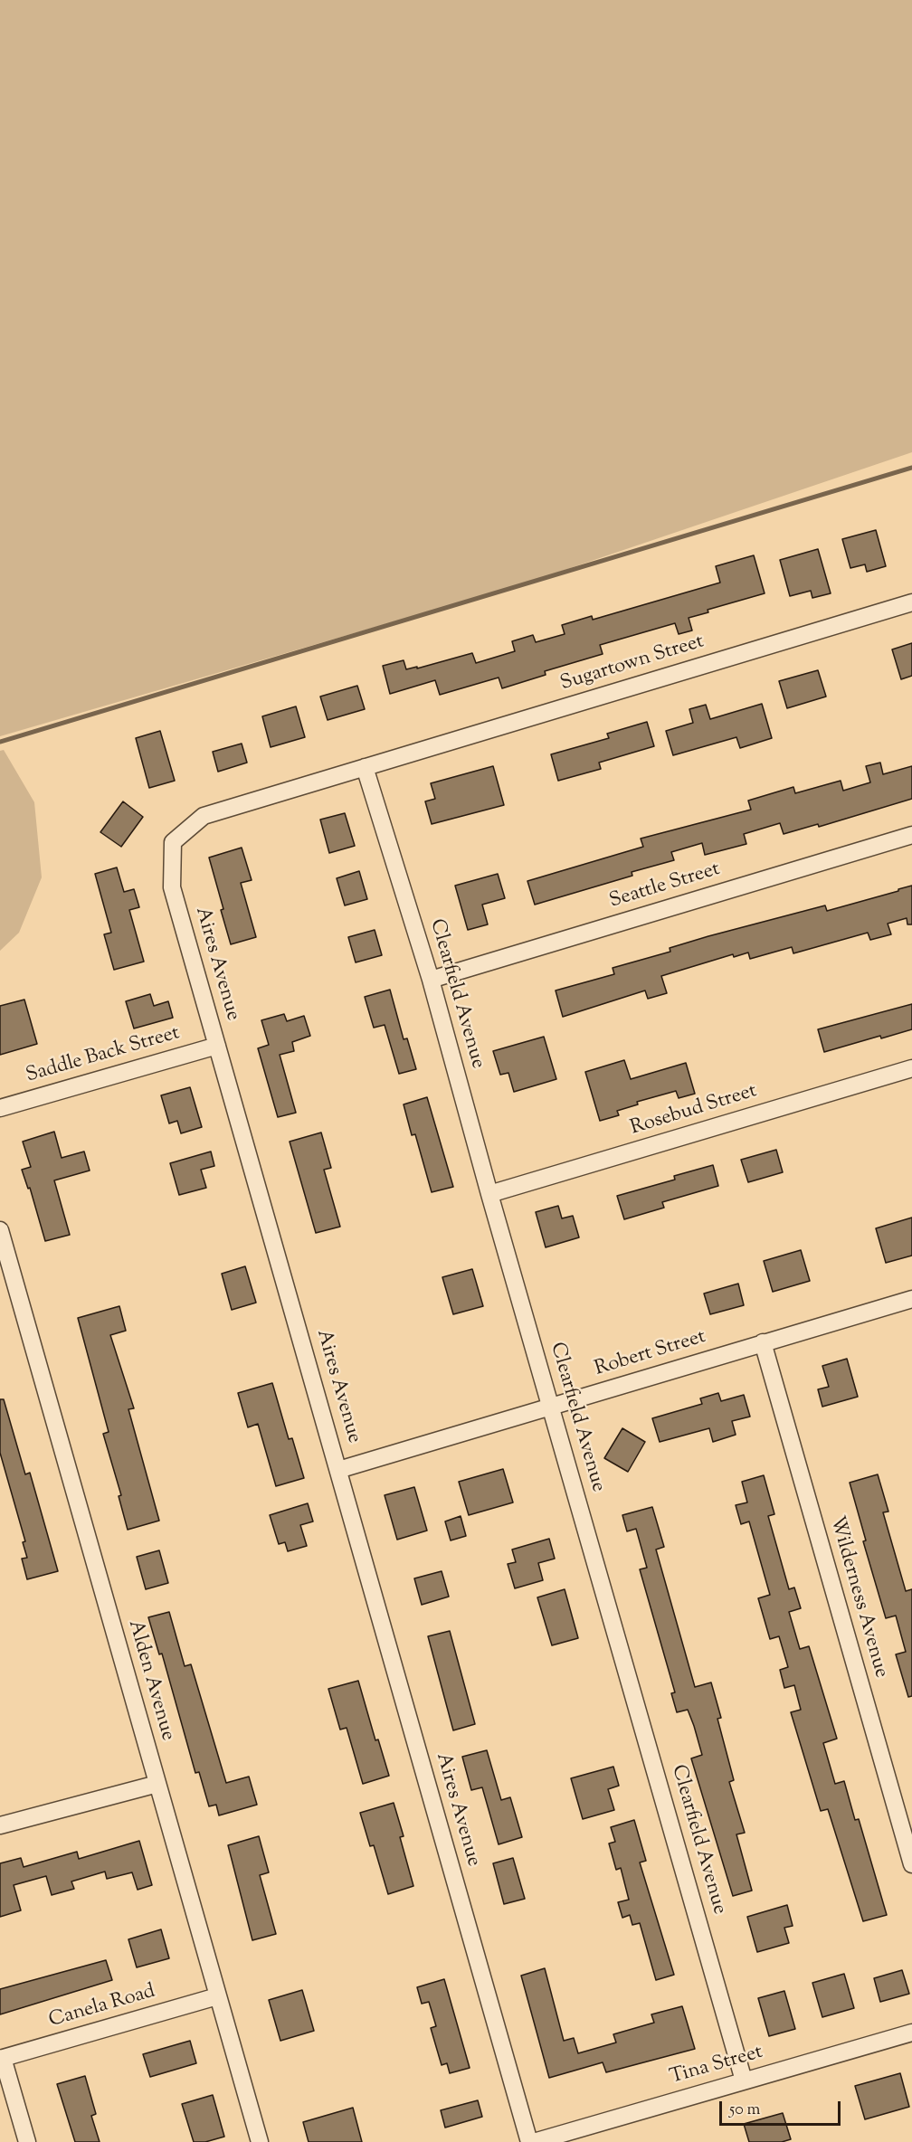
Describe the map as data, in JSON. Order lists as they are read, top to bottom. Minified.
{"streets":{"street":["Sugartown Street","Seattle Street","Aires Avenue","Clearfield Avenue","Saddle Back Street","Rosebud Street","Robert Street","Wilderness Avenue","Alden Avenue","Canela Road","Tina Street"]},"crossings":[["Sugartown Street","Aires Avenue"],["Sugartown Street","Clearfield Avenue"],["Seattle Street","Clearfield Avenue"],["Aires Avenue","Clearfield Avenue"],["Aires Avenue","Saddle Back Street"],["Aires Avenue","Robert Street"],["Clearfield Avenue","Rosebud Street"],["Clearfield Avenue","Robert Street"],["Clearfield Avenue","Tina Street"],["Robert Street","Wilderness Avenue"],["Alden Avenue","Canela Road"]],"scale_bar":"50 m"}
